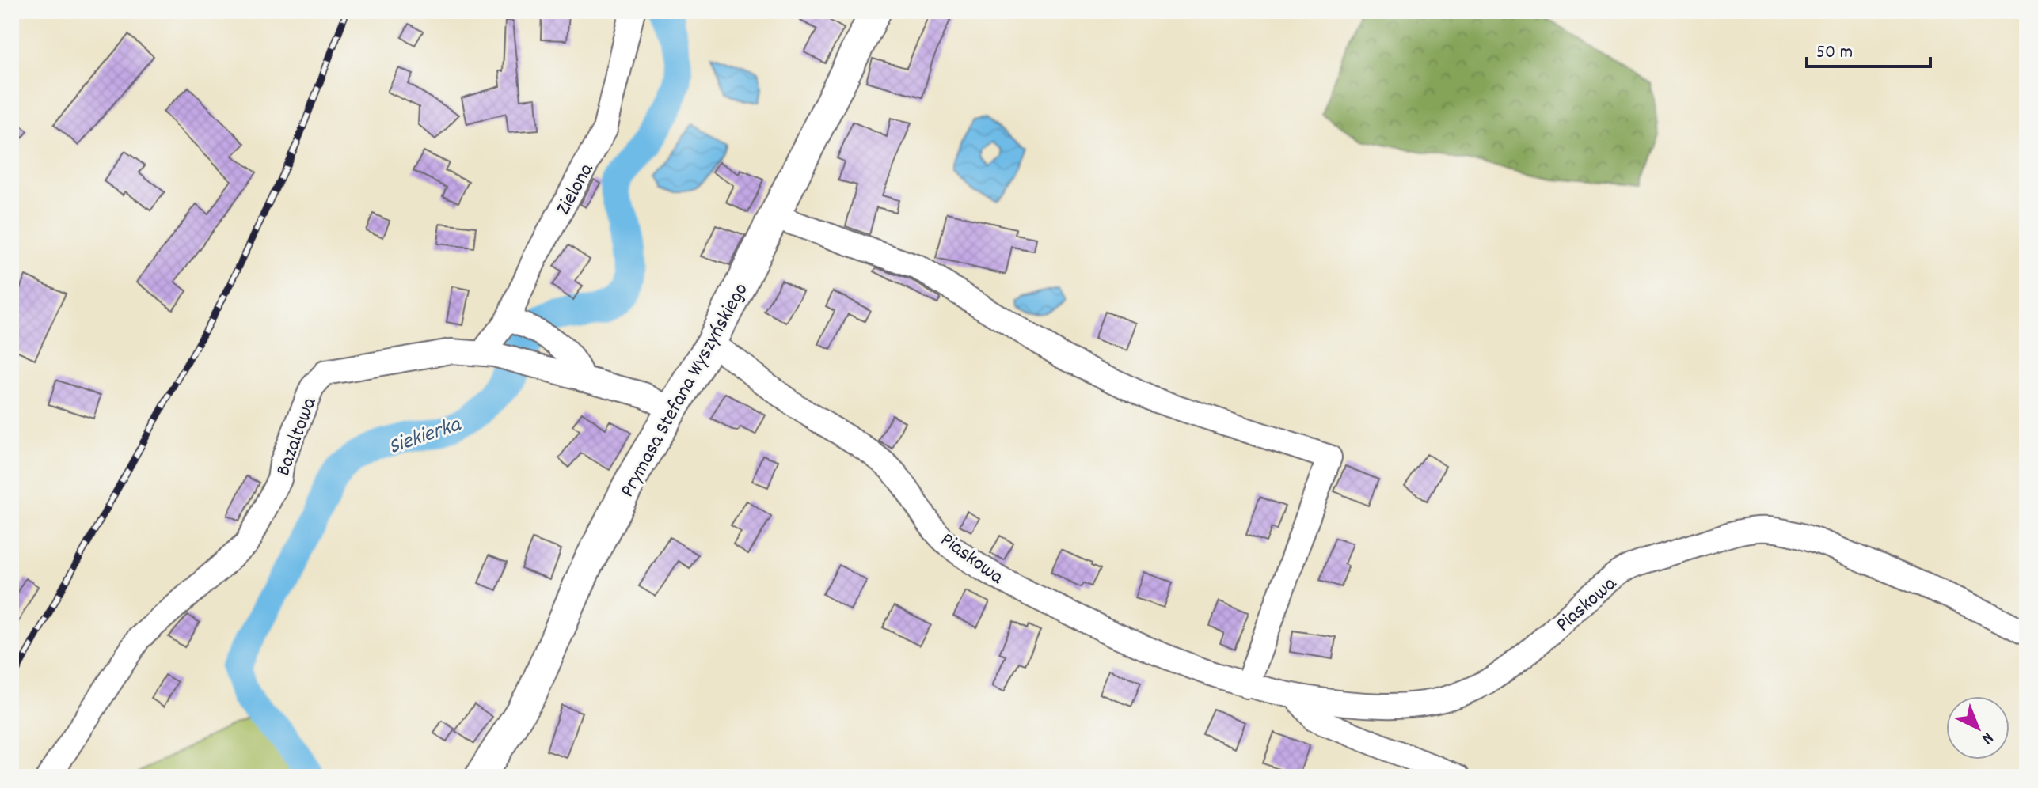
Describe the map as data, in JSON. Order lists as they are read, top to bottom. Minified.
{"streets":{"main road":["Prymasa Stefana Wyszyńskiego"],"street":["Zielona","Bazaltowa","Piaskowa"]},"crossings":[["Zielona","Bazaltowa"],["Prymasa Stefana Wyszyńskiego","Bazaltowa"],["Prymasa Stefana Wyszyńskiego","Piaskowa"]],"water":["Siekierka"],"scale_bar":"50 m","north":"bottom right"}
